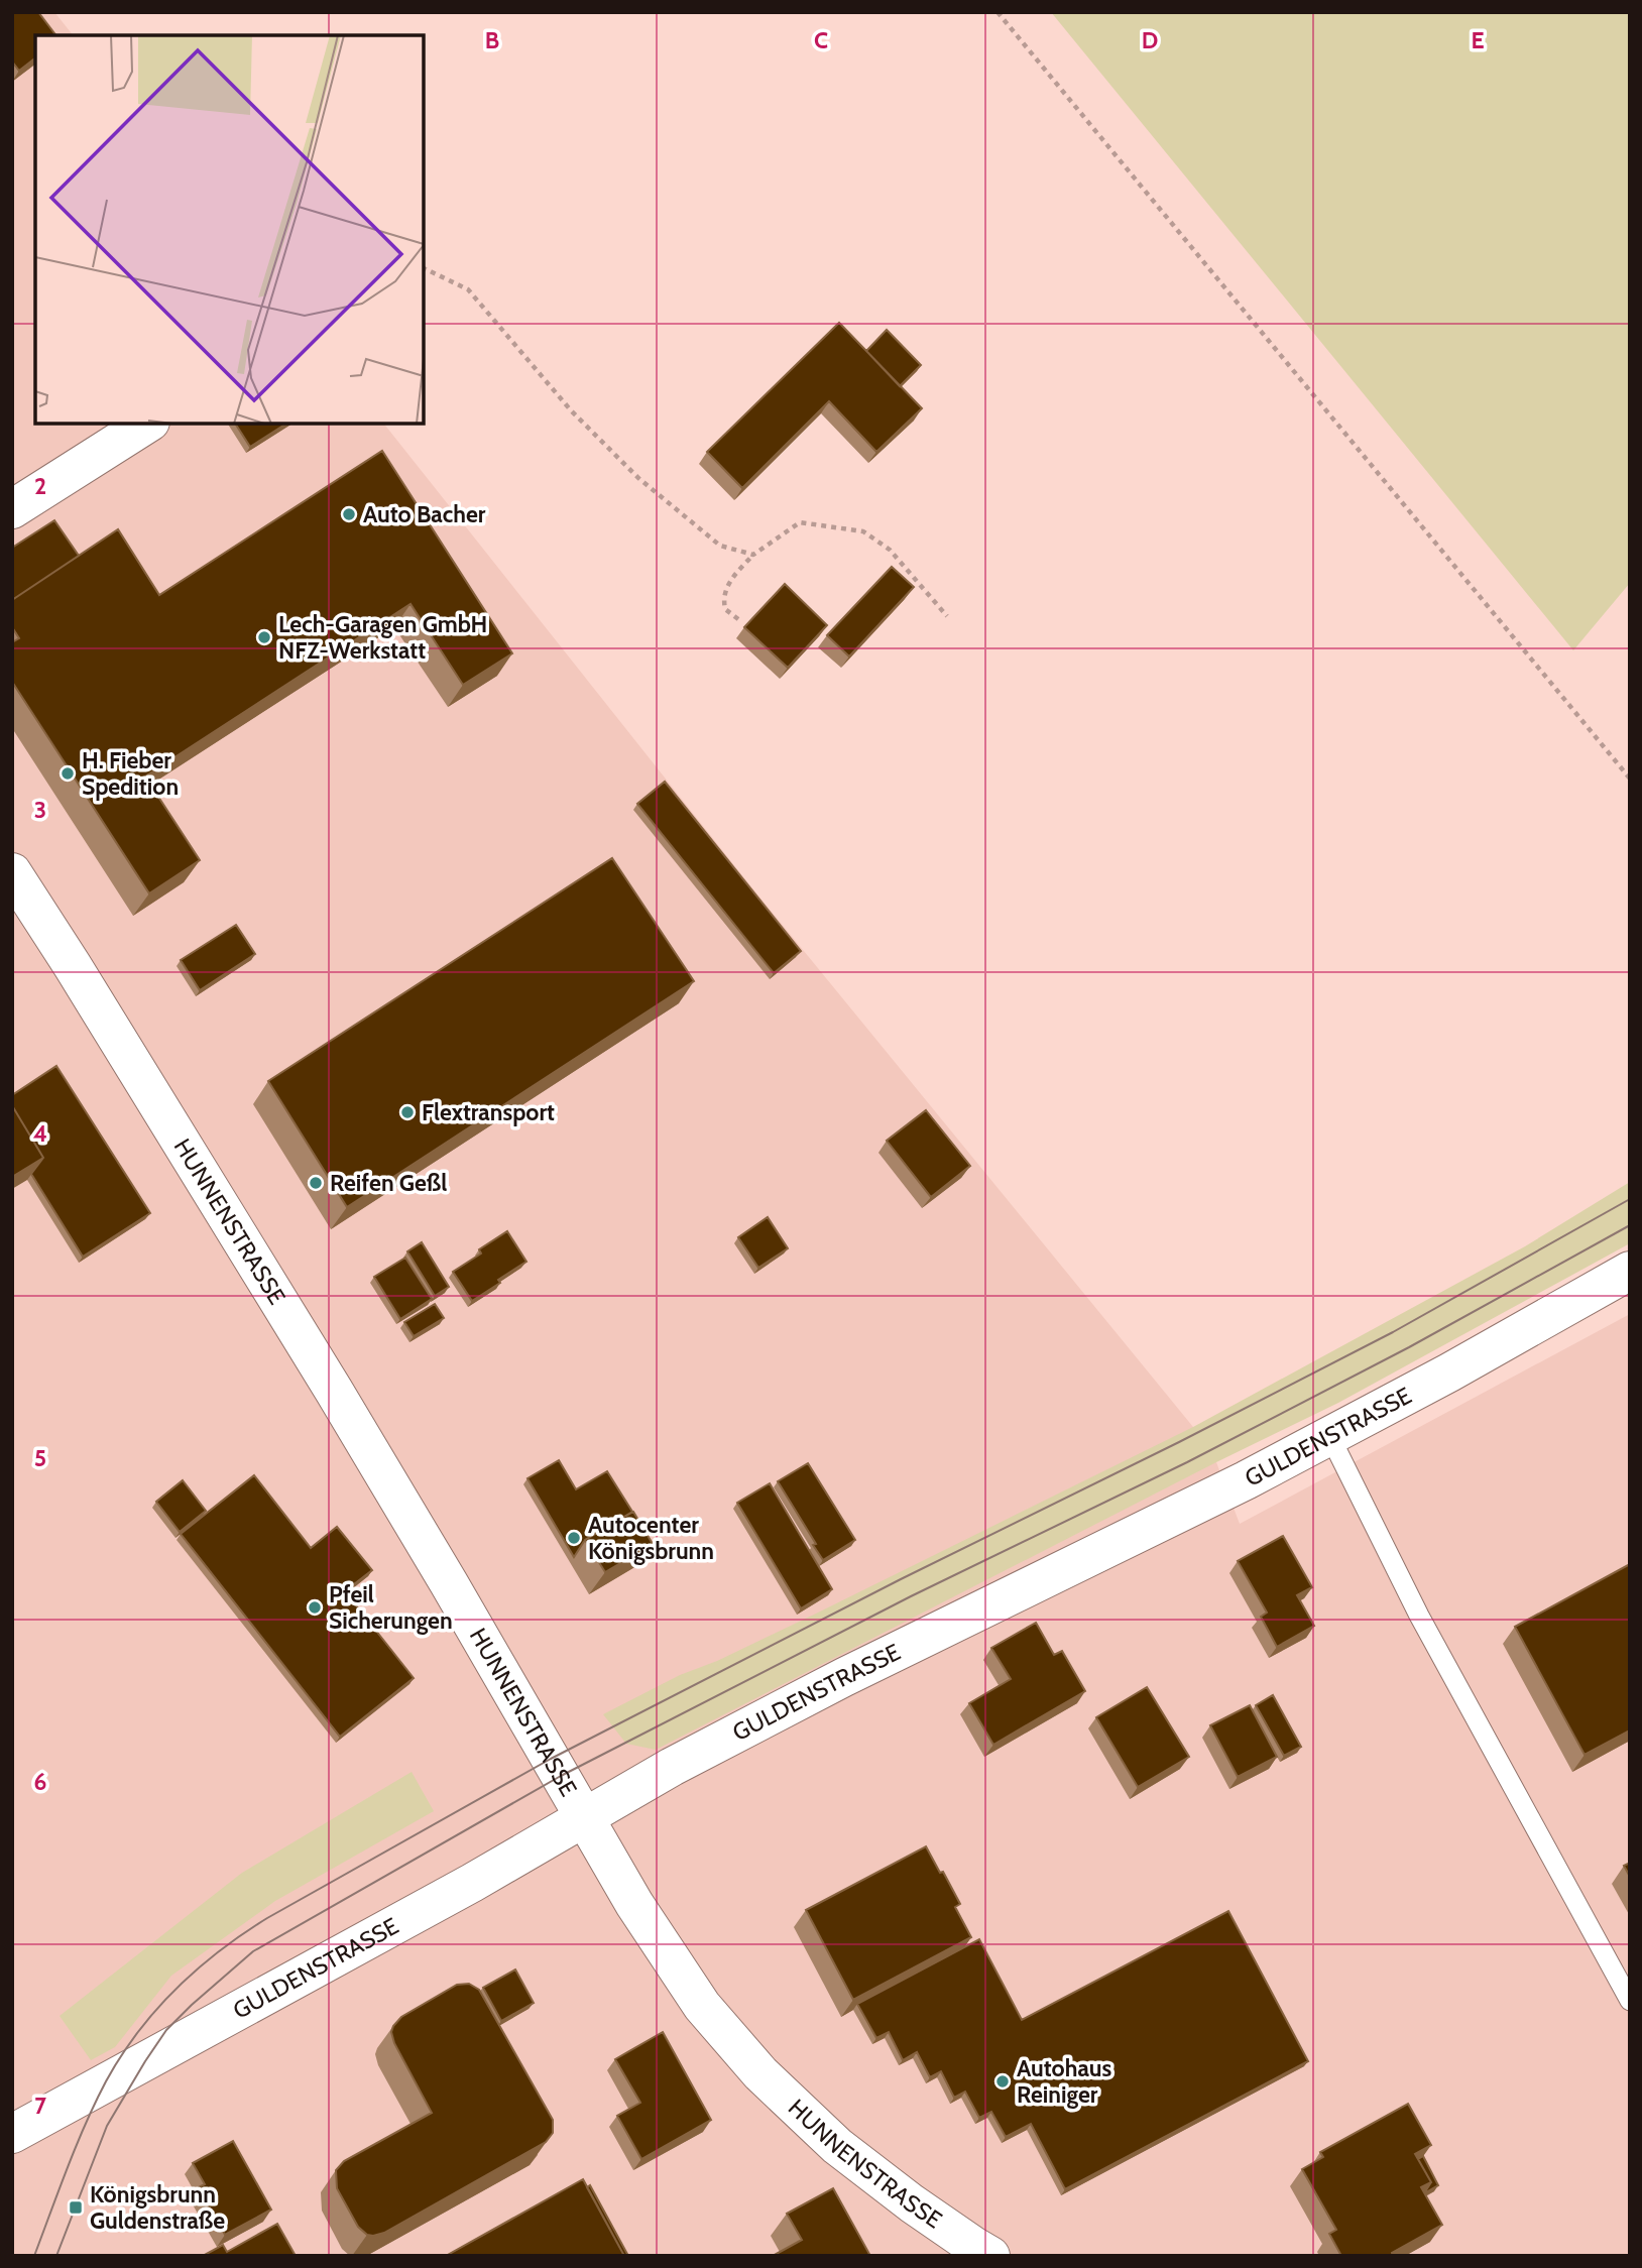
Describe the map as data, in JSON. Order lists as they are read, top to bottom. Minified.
{"streets":{"street":["HUNNENSTRASSE","GULDENSTRASSE"]},"crossings":[["HUNNENSTRASSE","GULDENSTRASSE"]],"places":{"other":["Auto Bacher","Lech-Garagen GmbH NFZ-Werkstatt","H. Fieber Spedition","Flextransport","Reifen Geßl","Autocenter Königsbrunn","Pfeil Sicherungen","Autohaus Reiniger"],"transit":["Königsbrunn Guldenstraße"]},"grid":{"columns":["B","C","D","E"],"rows":["2","3","4","5","6","7"]}}
